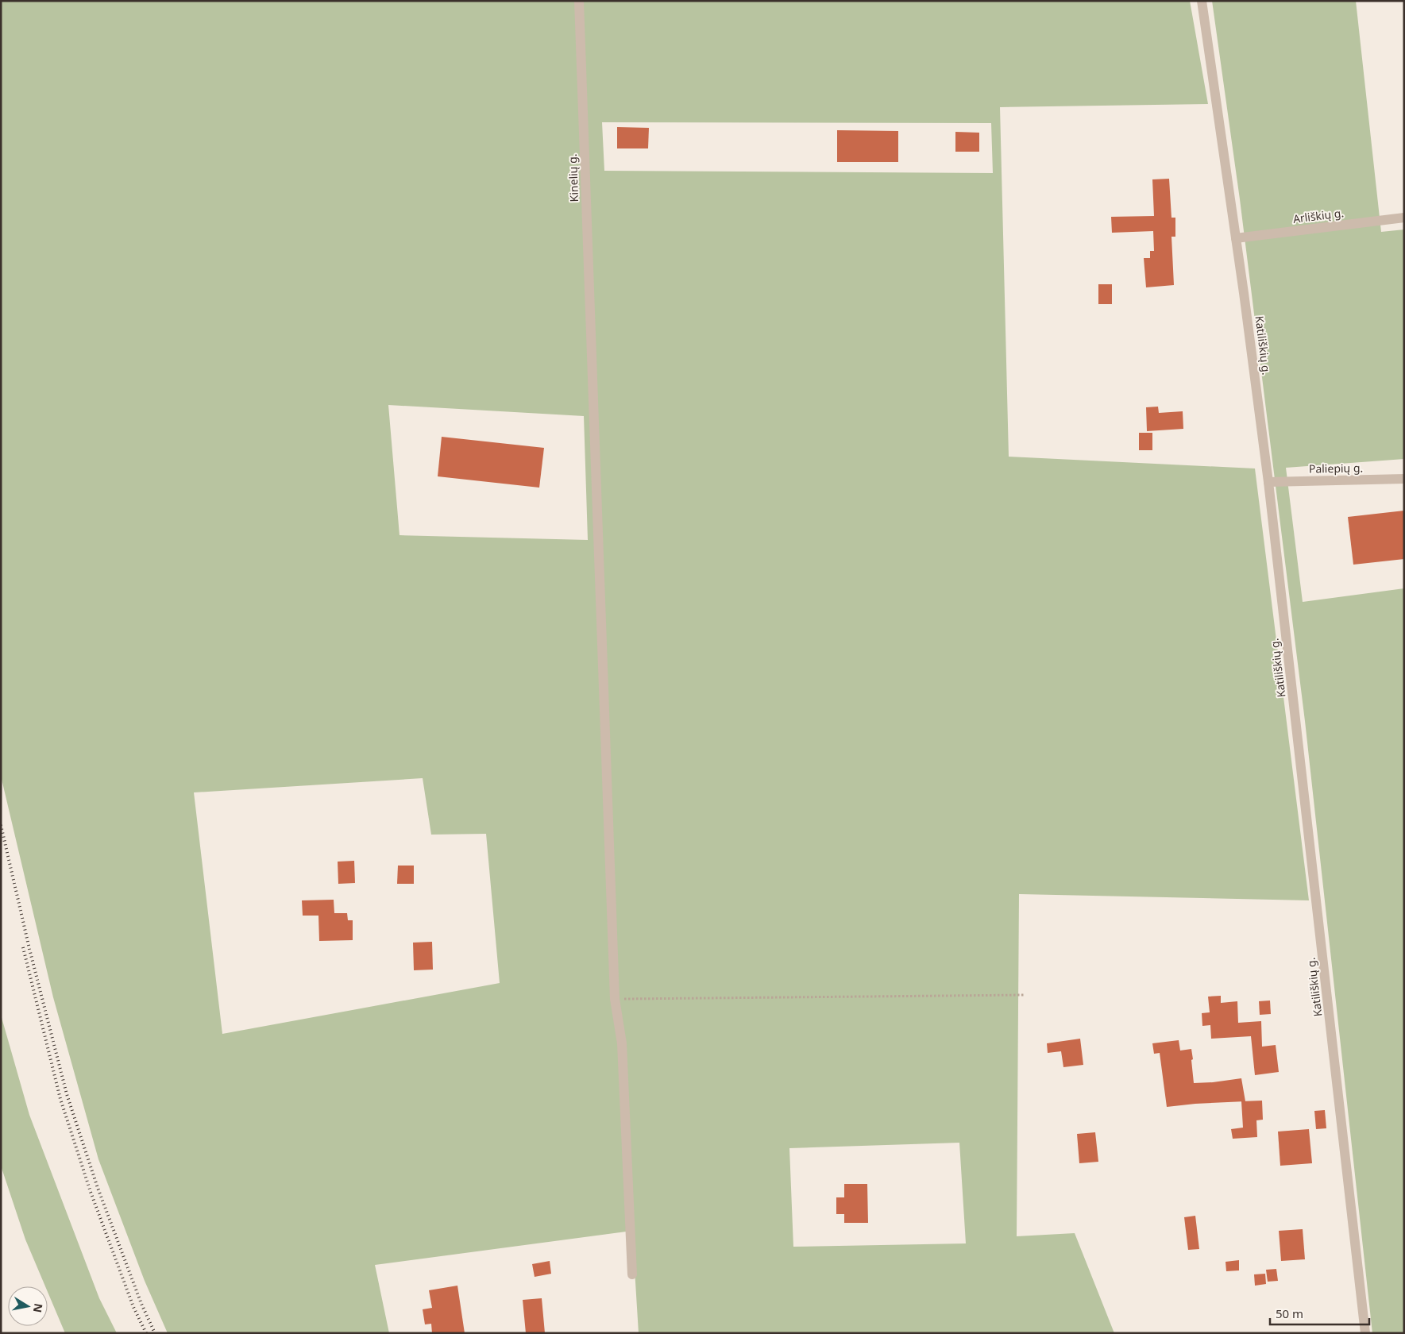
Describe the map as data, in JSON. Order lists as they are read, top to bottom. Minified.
{"streets":{"street":["Kinelių g.","Arliškių g.","Katiliškių g.","Paliepių g."]},"crossings":[["Arliškių g.","Katiliškių g."],["Katiliškių g.","Paliepių g."]],"scale_bar":"50 m","north":"right"}
